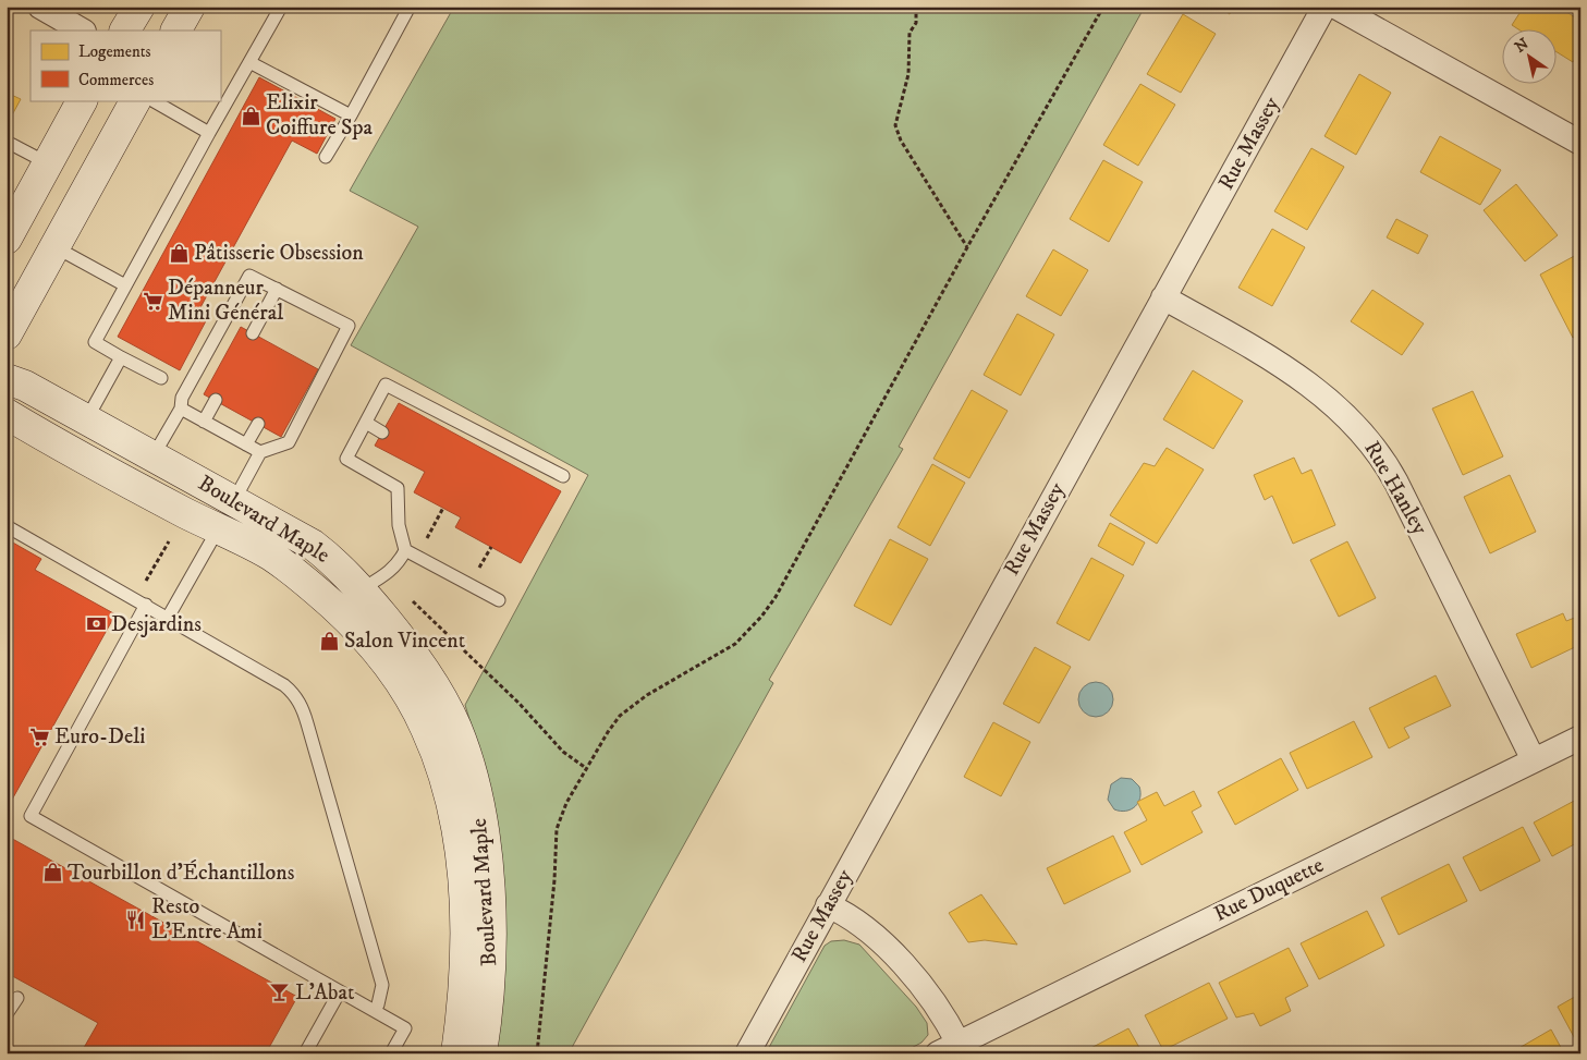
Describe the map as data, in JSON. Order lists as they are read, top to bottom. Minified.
{"streets":{"street":["Rue Massey","Rue Hanley","Boulevard Maple","Rue Duquette"]},"crossings":[["Rue Massey","Rue Hanley"],["Rue Massey","Rue Duquette"],["Rue Hanley","Rue Duquette"]],"places":{"shop":["Elixir Coiffure Spa","Pâtisserie Obsession","Salon Vincent","Tourbillon d'Échantillons"],"supermarket":["Dépanneur Mini Général","Euro-Deli"],"bank":["Desjardins"],"restaurant":["Resto L'Entre Ami"],"bar":["L'Abat"]},"legend":["Logements","Commerces"],"north":"top left"}
